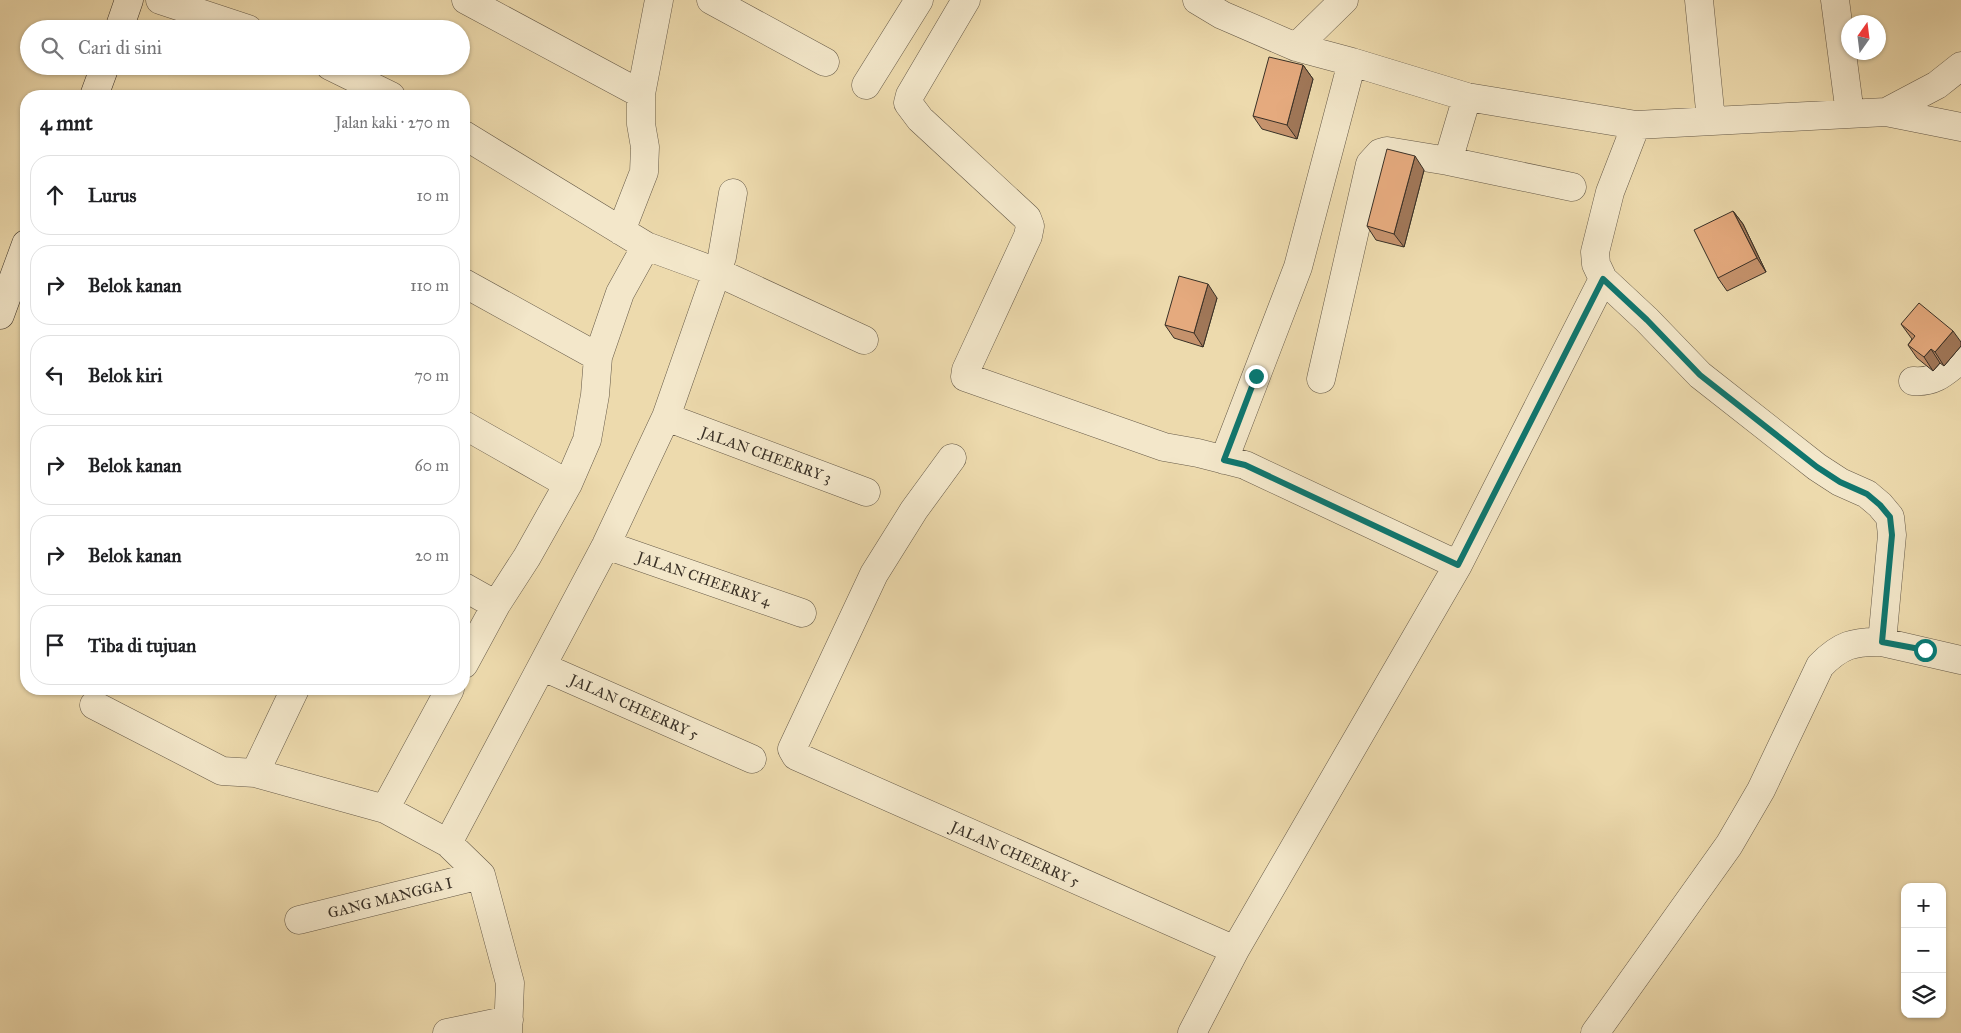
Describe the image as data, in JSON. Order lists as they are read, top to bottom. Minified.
{"streets":{"street":["JALAN CHEERRY 3","JALAN CHEERRY 4","JALAN CHEERRY 5","GANG MANGGA I"]},"north":"top","page":{"search":"Cari di sini","heading":["4 mnt","Jalan kaki · 270 m"],"list":[["Lurus","10 m"],["Belok kanan","110 m"],["Belok kiri","70 m"],["Belok kanan","60 m"],["Belok kanan","20 m"],"Tiba di tujuan"],"map_buttons":["+","−"]}}
